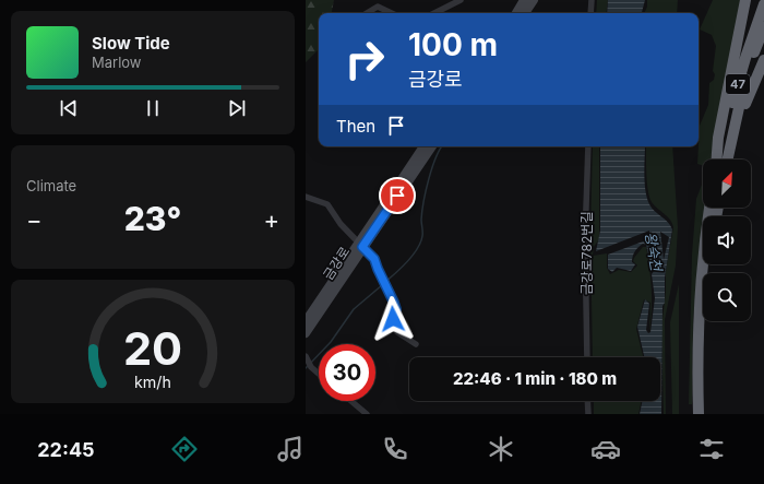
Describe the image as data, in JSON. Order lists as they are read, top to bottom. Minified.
{"streets":{"highway":["47"],"street":["금강로782번길","금강로"]},"water":["왕숙천"],"north":"top right","page":{"turn":["100 m","금강로"],"song":["Slow Tide","Marlow"],"then":"Then","tile":"Climate","heat":["−","23°","+"],"limit":"30","trip":"22:46 · 1 min · 180 m","tabs":"22:45","gauge":["20","km/h"]}}
